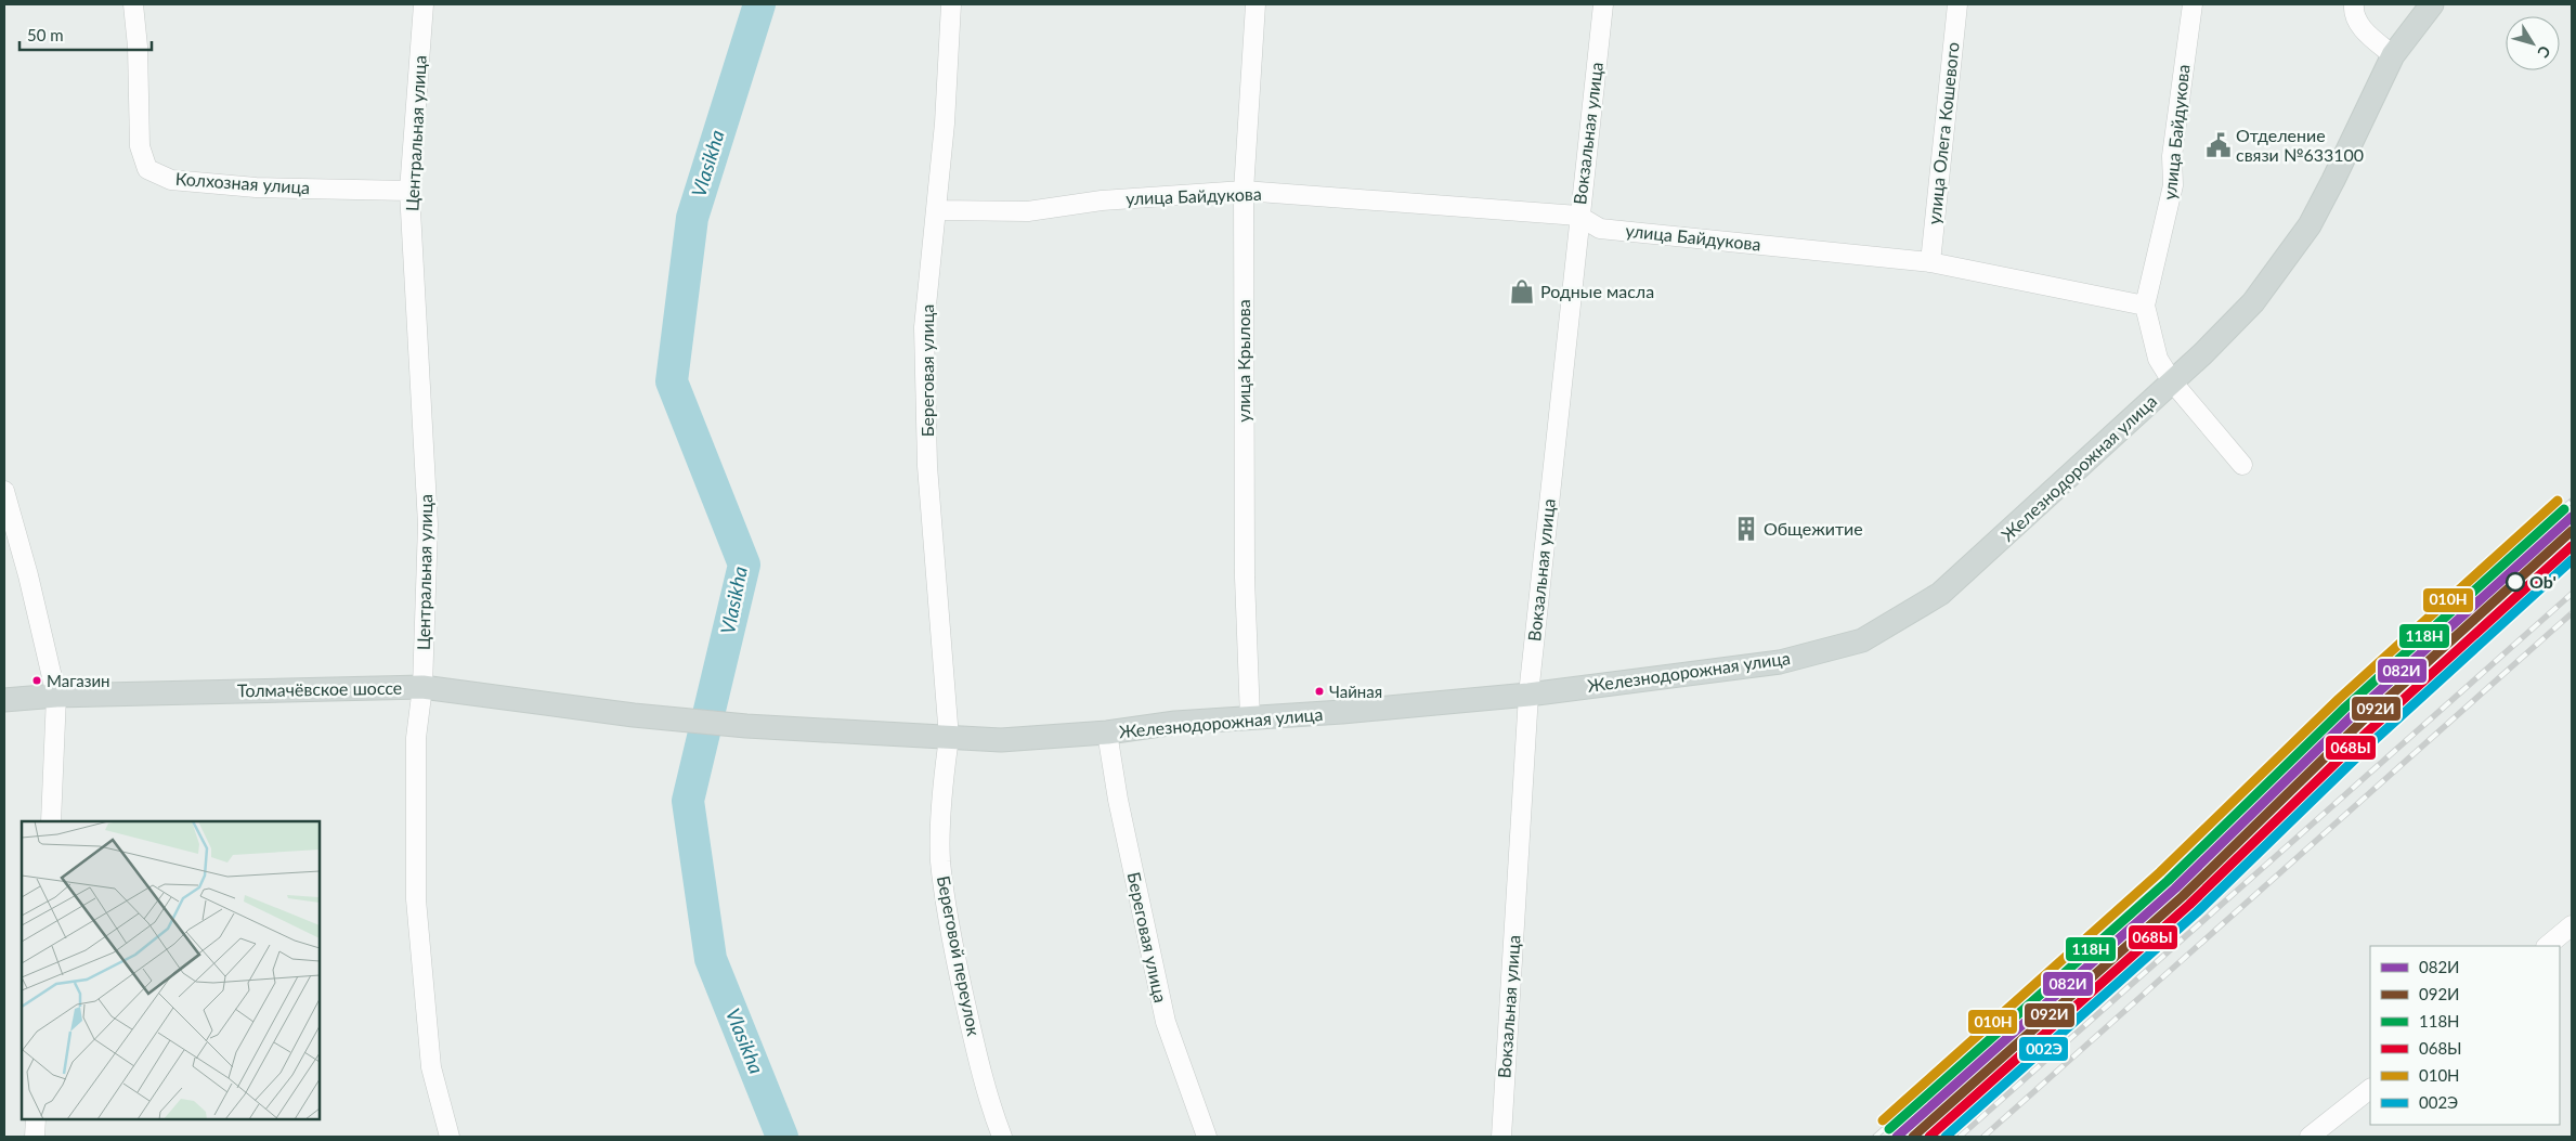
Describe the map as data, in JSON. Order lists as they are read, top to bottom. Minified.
{"streets":{"main road":["Железнодорожная улица","Толмачёвское шоссе"],"street":["улица Байдукова","Центральная улица","Вокзальная улица","улица Олега Кошевого","Колхозная улица","улица Крылова","Береговая улица","Береговой переулок"]},"crossings":[["улица Байдукова","Вокзальная улица"],["улица Байдукова","улица Олега Кошевого"],["улица Байдукова","улица Крылова"],["улица Байдукова","Береговая улица"],["Центральная улица","Колхозная улица"],["Центральная улица","Толмачёвское шоссе"],["Вокзальная улица","Железнодорожная улица"],["улица Крылова","Железнодорожная улица"],["Береговая улица","Железнодорожная улица"],["Береговая улица","Береговой переулок"],["Железнодорожная улица","Толмачёвское шоссе"],["Железнодорожная улица","Береговой переулок"]],"water":["Vlasikha"],"places":{"public building":["Отделение связи №633100"],"shop":["Родные масла"],"building":["Общежитие"],"other":["Ob'","Магазин","Чайная"]},"lines":["transit line 010Н","transit line 118Н","transit line 082И","transit line 092И","transit line 068Ы","transit line 002Э"],"legend":["082И","092И","118Н","068Ы","010Н","002Э"],"scale_bar":"50 m","north":"bottom right"}
